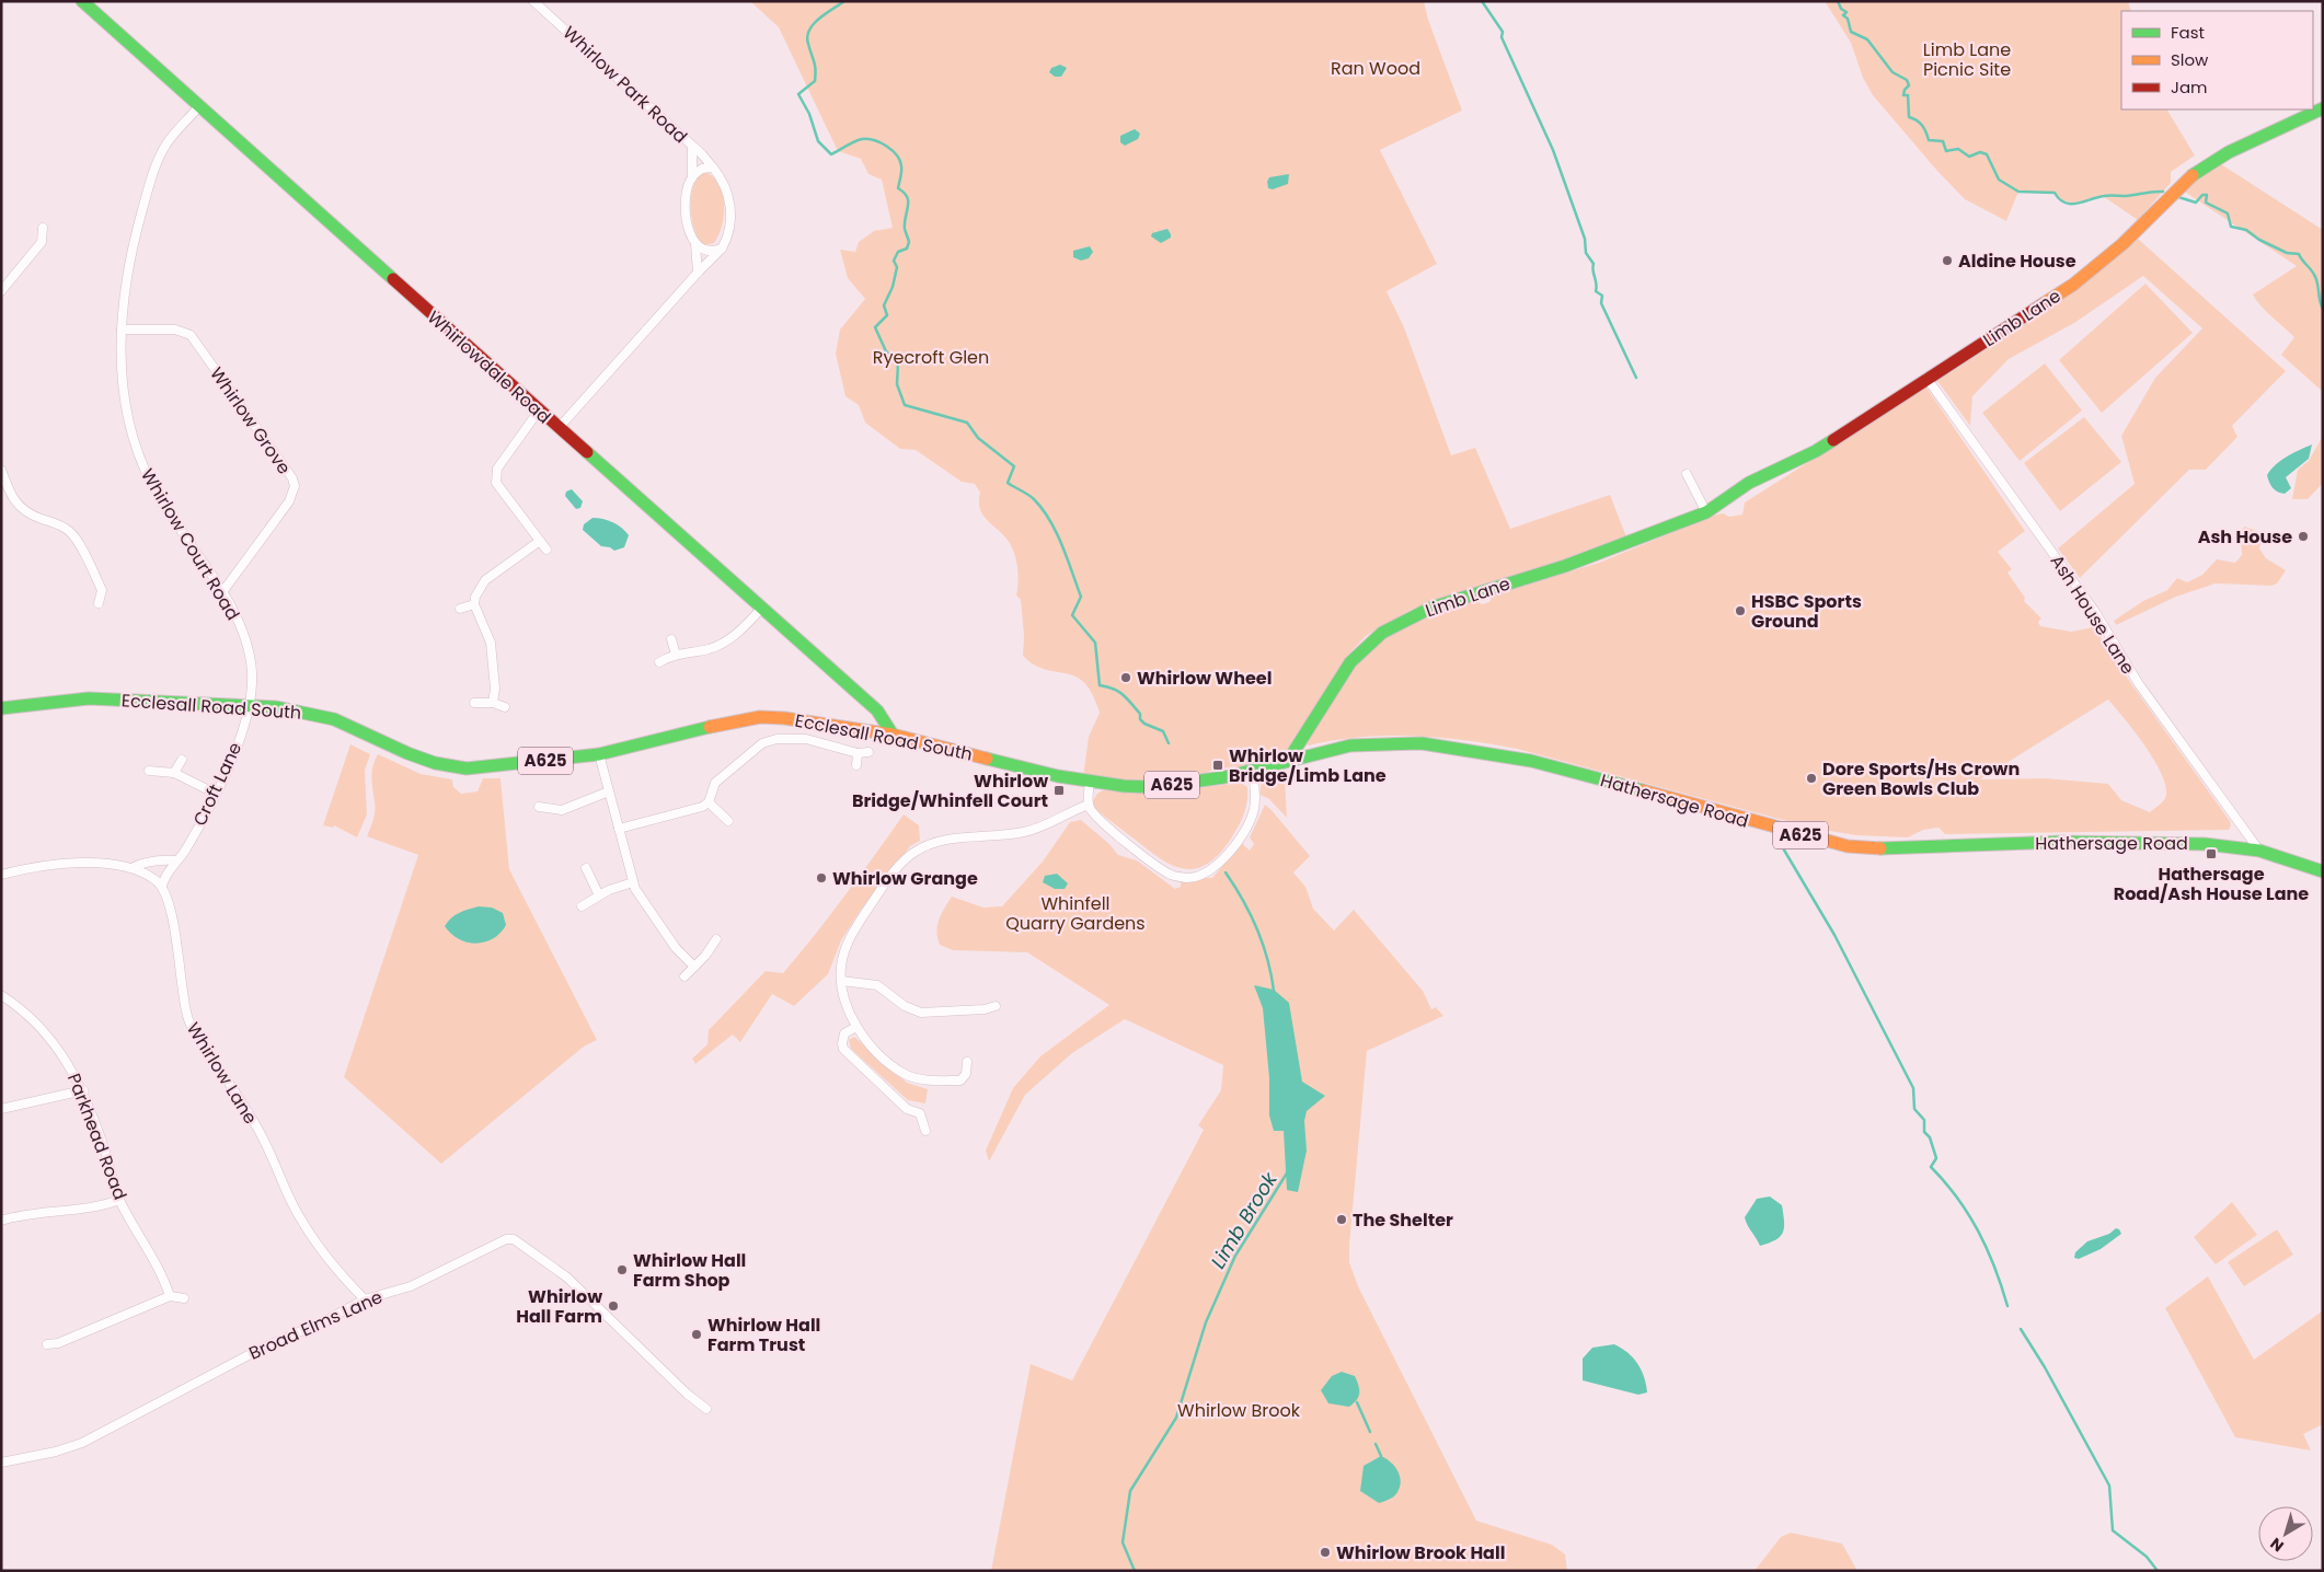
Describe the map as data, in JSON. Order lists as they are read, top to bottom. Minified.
{"streets":{"main road":["Limb Lane","Whirlowdale Road","Ecclesall Road South","A625","Hathersage Road"],"street":["Whirlow Park Road","Whirlow Grove","Whirlow Court Road","Ash House Lane","Croft Lane","Whirlow Lane","Parkhead Road","Broad Elms Lane"]},"crossings":[["Whirlow Park Road","Whirlowdale Road"],["Limb Lane","Ash House Lane"],["Limb Lane","Ecclesall Road South"],["Limb Lane","Hathersage Road"],["Whirlowdale Road","Whirlow Court Road"],["Whirlowdale Road","Ecclesall Road South"],["Whirlow Grove","Whirlow Court Road"],["Whirlow Court Road","Ecclesall Road South"],["Whirlow Court Road","Croft Lane"],["Ash House Lane","Hathersage Road"],["Ecclesall Road South","Croft Lane"],["Ecclesall Road South","Hathersage Road"],["Croft Lane","Whirlow Lane"],["Whirlow Lane","Broad Elms Lane"]],"water":["Limb Brook"],"parks":["Limb Lane Picnic Site","Ran Wood","Ryecroft Glen","Whinfell Quarry Gardens","Whirlow Brook"],"places":{"other":["Aldine House","Ash House","HSBC Sports Ground","Whirlow Wheel","Dore Sports/Hs Crown Green Bowls Club","Whirlow Grange","The Shelter","Whirlow Hall Farm Shop","Whirlow Hall Farm","Whirlow Hall Farm Trust","Whirlow Brook Hall"],"transit":["Whirlow Bridge/Limb Lane","Whirlow Bridge/Whinfell Court","Hathersage Road/Ash House Lane"]},"legend":["Fast","Slow","Jam"],"north":"bottom left"}
